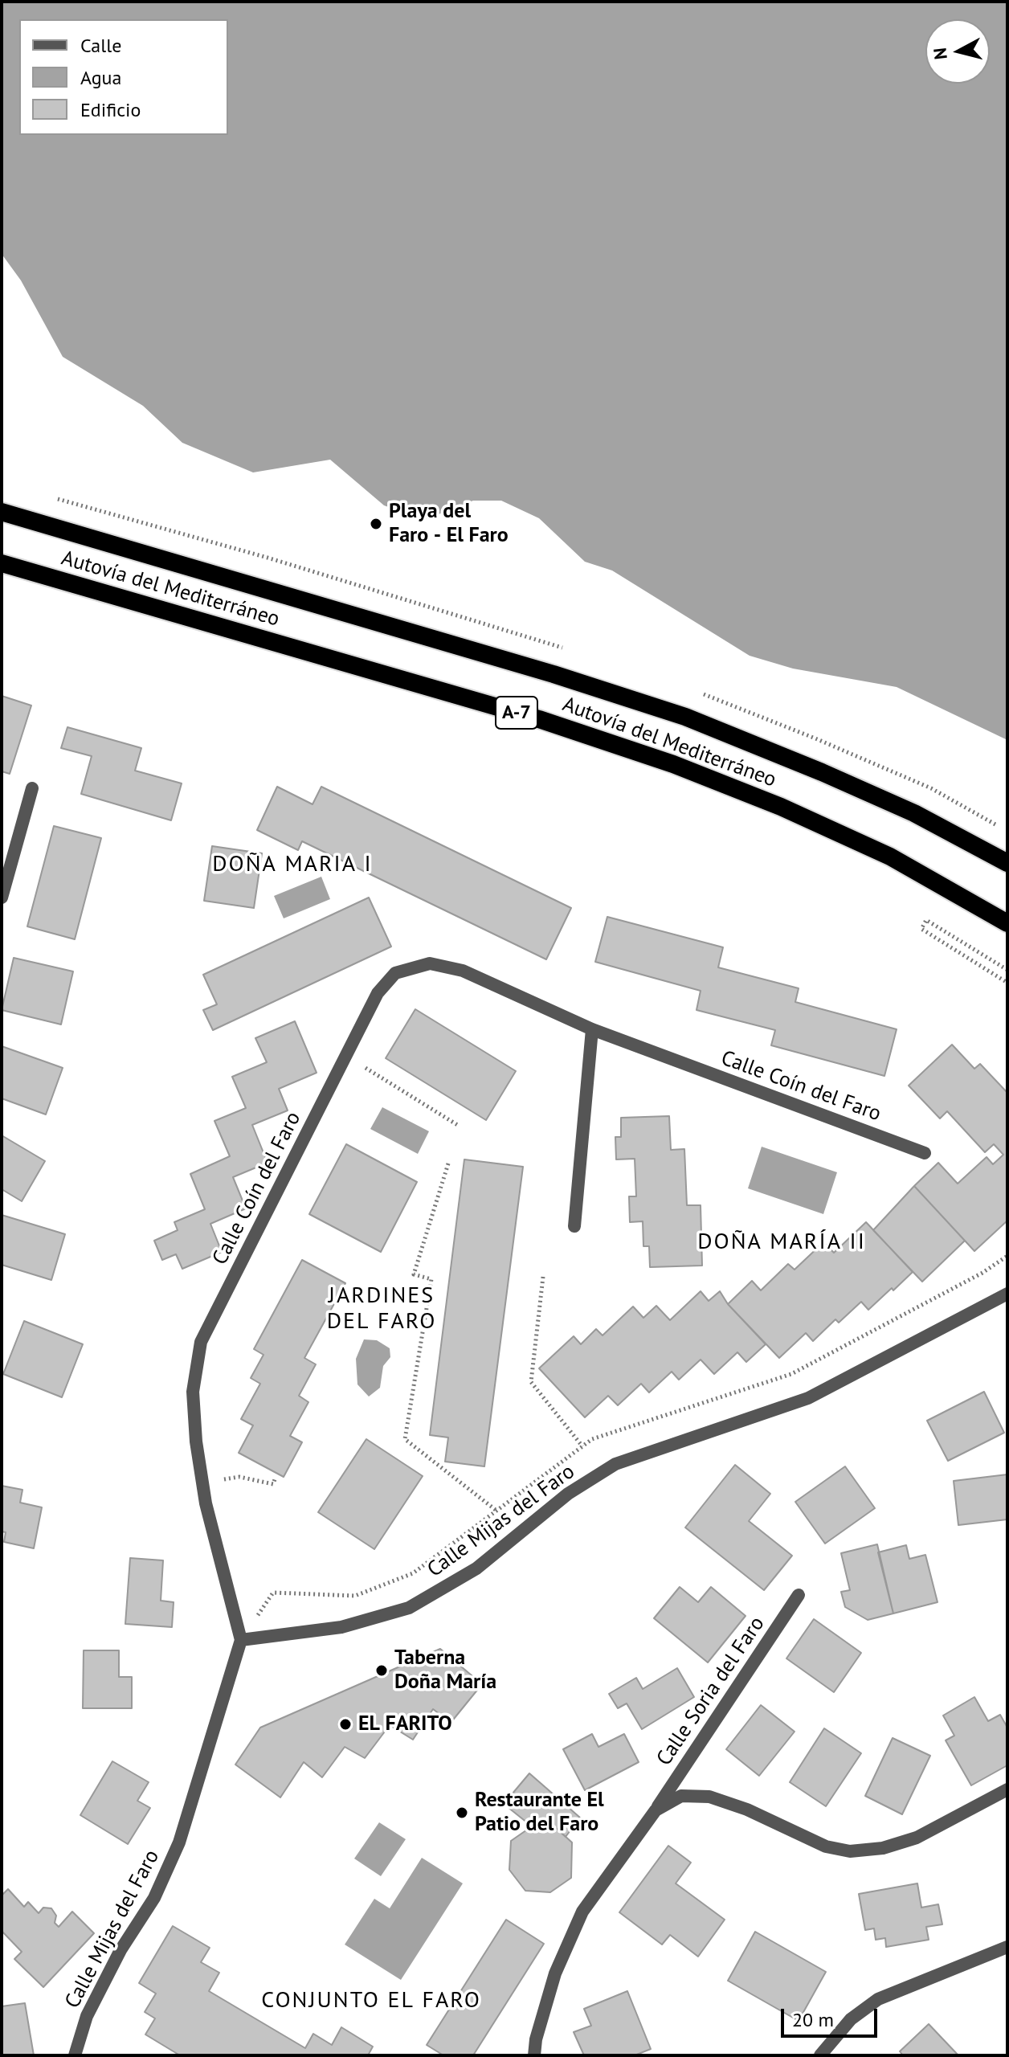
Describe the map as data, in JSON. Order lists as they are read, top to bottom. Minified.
{"streets":{"highway":["Autovía del Mediterráneo","A-7"],"street":["Calle Coín del Faro","Calle Mijas del Faro","Calle Soria del Faro"]},"crossings":[["Calle Coín del Faro","Calle Mijas del Faro"]],"districts":["DOÑA MARIA I","DOÑA MARÍA II","JARDINES DEL FARO","CONJUNTO EL FARO"],"places":["Playa del Faro - El Faro","Taberna Doña María","EL FARITO","Restaurante El Patio del Faro"],"legend":["Calle","Agua","Edificio"],"scale_bar":"20 m","north":"left"}
